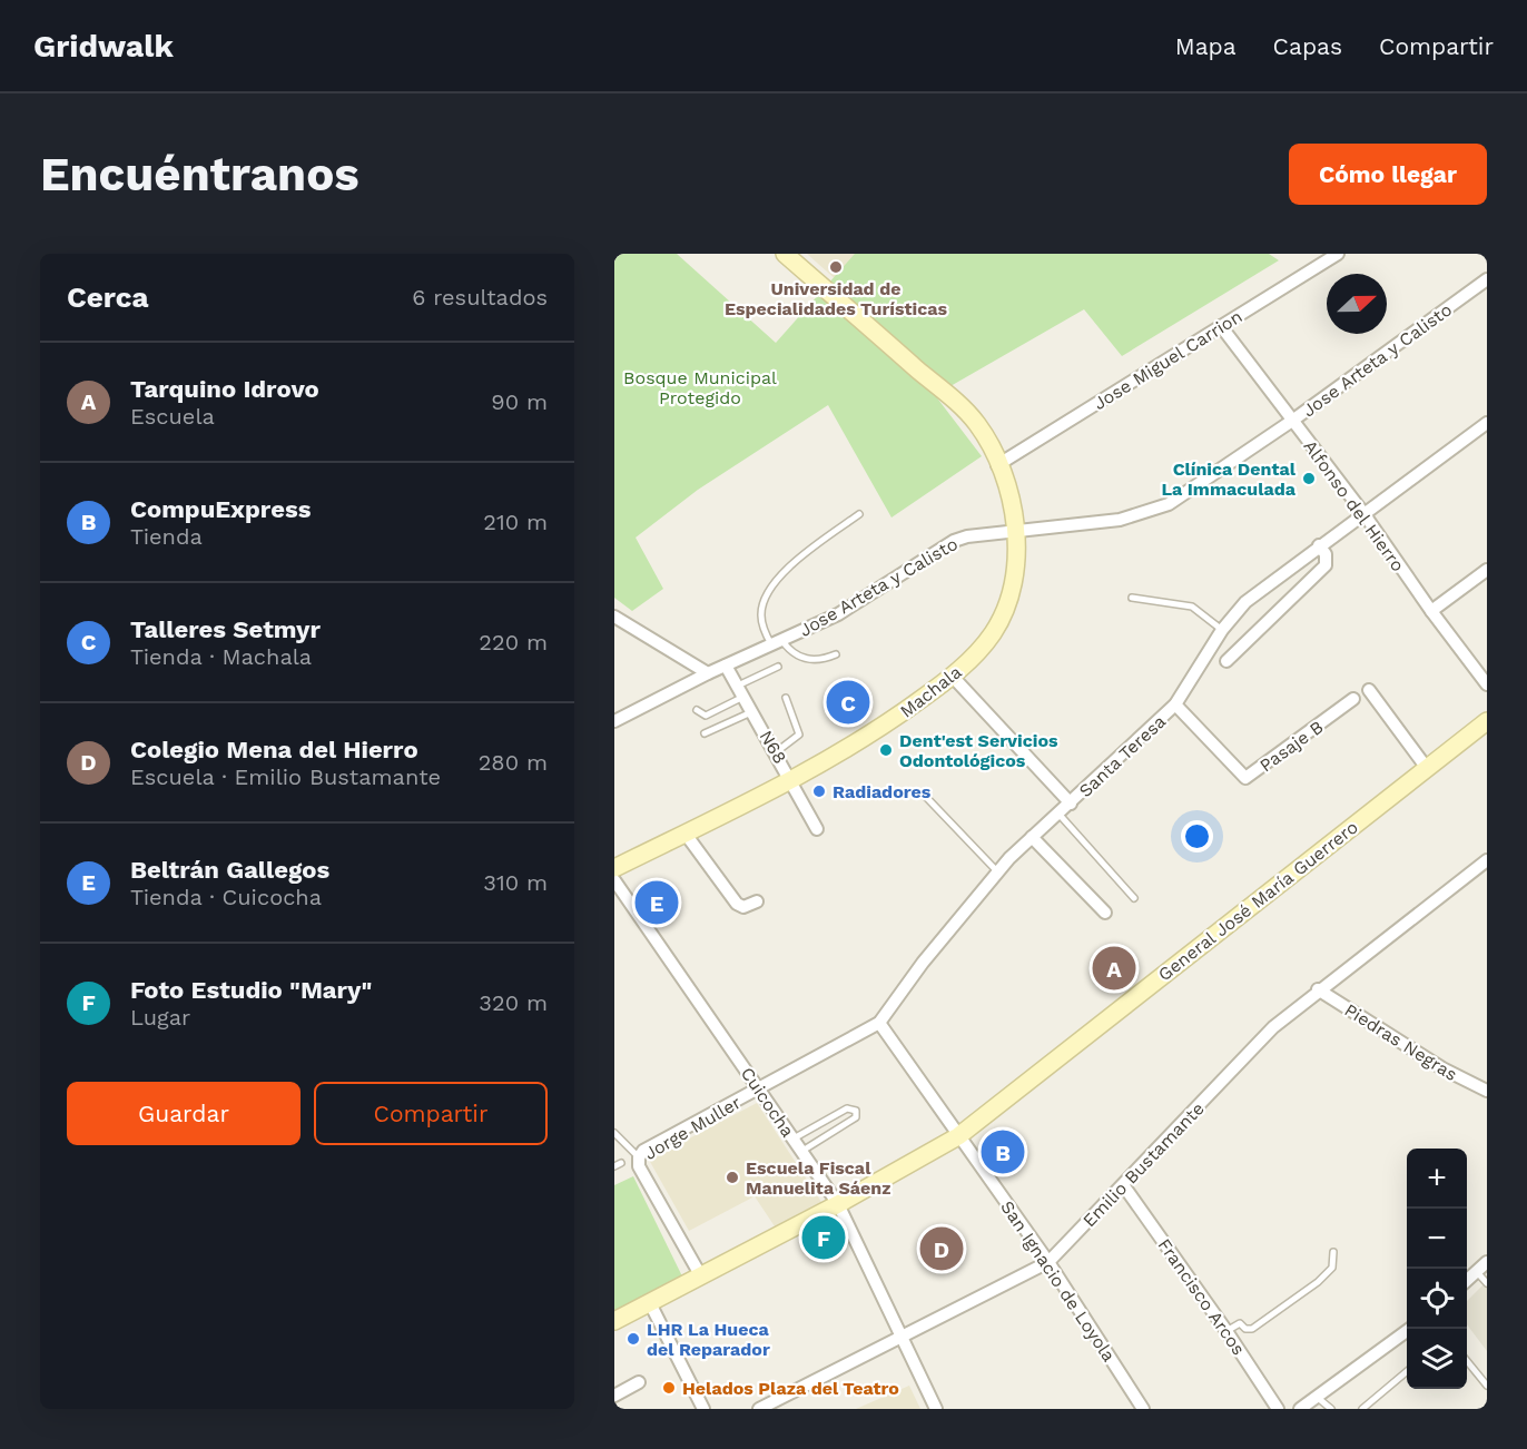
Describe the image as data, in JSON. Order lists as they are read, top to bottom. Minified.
{"streets":{"street":["Jose Miguel Carrion","Jose Arteta y Calisto","Alfonso del Hierro","Machala","Pasaje B","N68","Santa Teresa","General José María Guerrero","Piedras Negras","Cuicocha","Jorge Muller","Emilio Bustamante","San Ignacio de Loyola","Francisco Arcos"]},"crossings":[["Jose Miguel Carrion","Alfonso del Hierro"],["Jose Miguel Carrion","Machala"],["Jose Arteta y Calisto","Alfonso del Hierro"],["Jose Arteta y Calisto","Machala"],["Jose Arteta y Calisto","N68"],["Alfonso del Hierro","Santa Teresa"],["Machala","N68"],["Pasaje B","Santa Teresa"],["Santa Teresa","Cuicocha"],["Santa Teresa","Jorge Muller"],["Santa Teresa","San Ignacio de Loyola"],["General José María Guerrero","Cuicocha"],["General José María Guerrero","Jorge Muller"],["General José María Guerrero","San Ignacio de Loyola"],["Piedras Negras","Emilio Bustamante"],["Cuicocha","Jorge Muller"],["Cuicocha","Emilio Bustamante"],["Emilio Bustamante","San Ignacio de Loyola"],["Emilio Bustamante","Francisco Arcos"]],"parks":["Bosque Municipal Protegido"],"places":["Universidad de Especialidades Turísticas","Clínica Dental La Immaculada","Dent'est Servicios Odontológicos","Radiadores","Escuela Fiscal Manuelita Sáenz","LHR La Hueca del Reparador","Helados Plaza del Teatro"],"north":"right","page":{"header":"Gridwalk","nav":["Mapa","Capas","Compartir"],"buttons":["Cómo llegar",["Guardar","Compartir"]],"title":"Encuéntranos","heading":["Cerca","6 resultados"],"list":[{"mark":"A","name":"Tarquino Idrovo","note":"Escuela","value":"90 m"},{"mark":"B","name":"CompuExpress","note":"Tienda","value":"210 m"},{"mark":"C","name":"Talleres Setmyr","note":"Tienda · Machala","value":"220 m"},{"mark":"D","name":"Colegio Mena del Hierro","note":"Escuela · Emilio Bustamante","value":"280 m"},{"mark":"E","name":"Beltrán Gallegos","note":"Tienda · Cuicocha","value":"310 m"},{"mark":"F","name":"Foto Estudio \"Mary\"","note":"Lugar","value":"320 m"}],"pins":["C","E","A","B","F","D"],"map_buttons":["+","−"]}}
